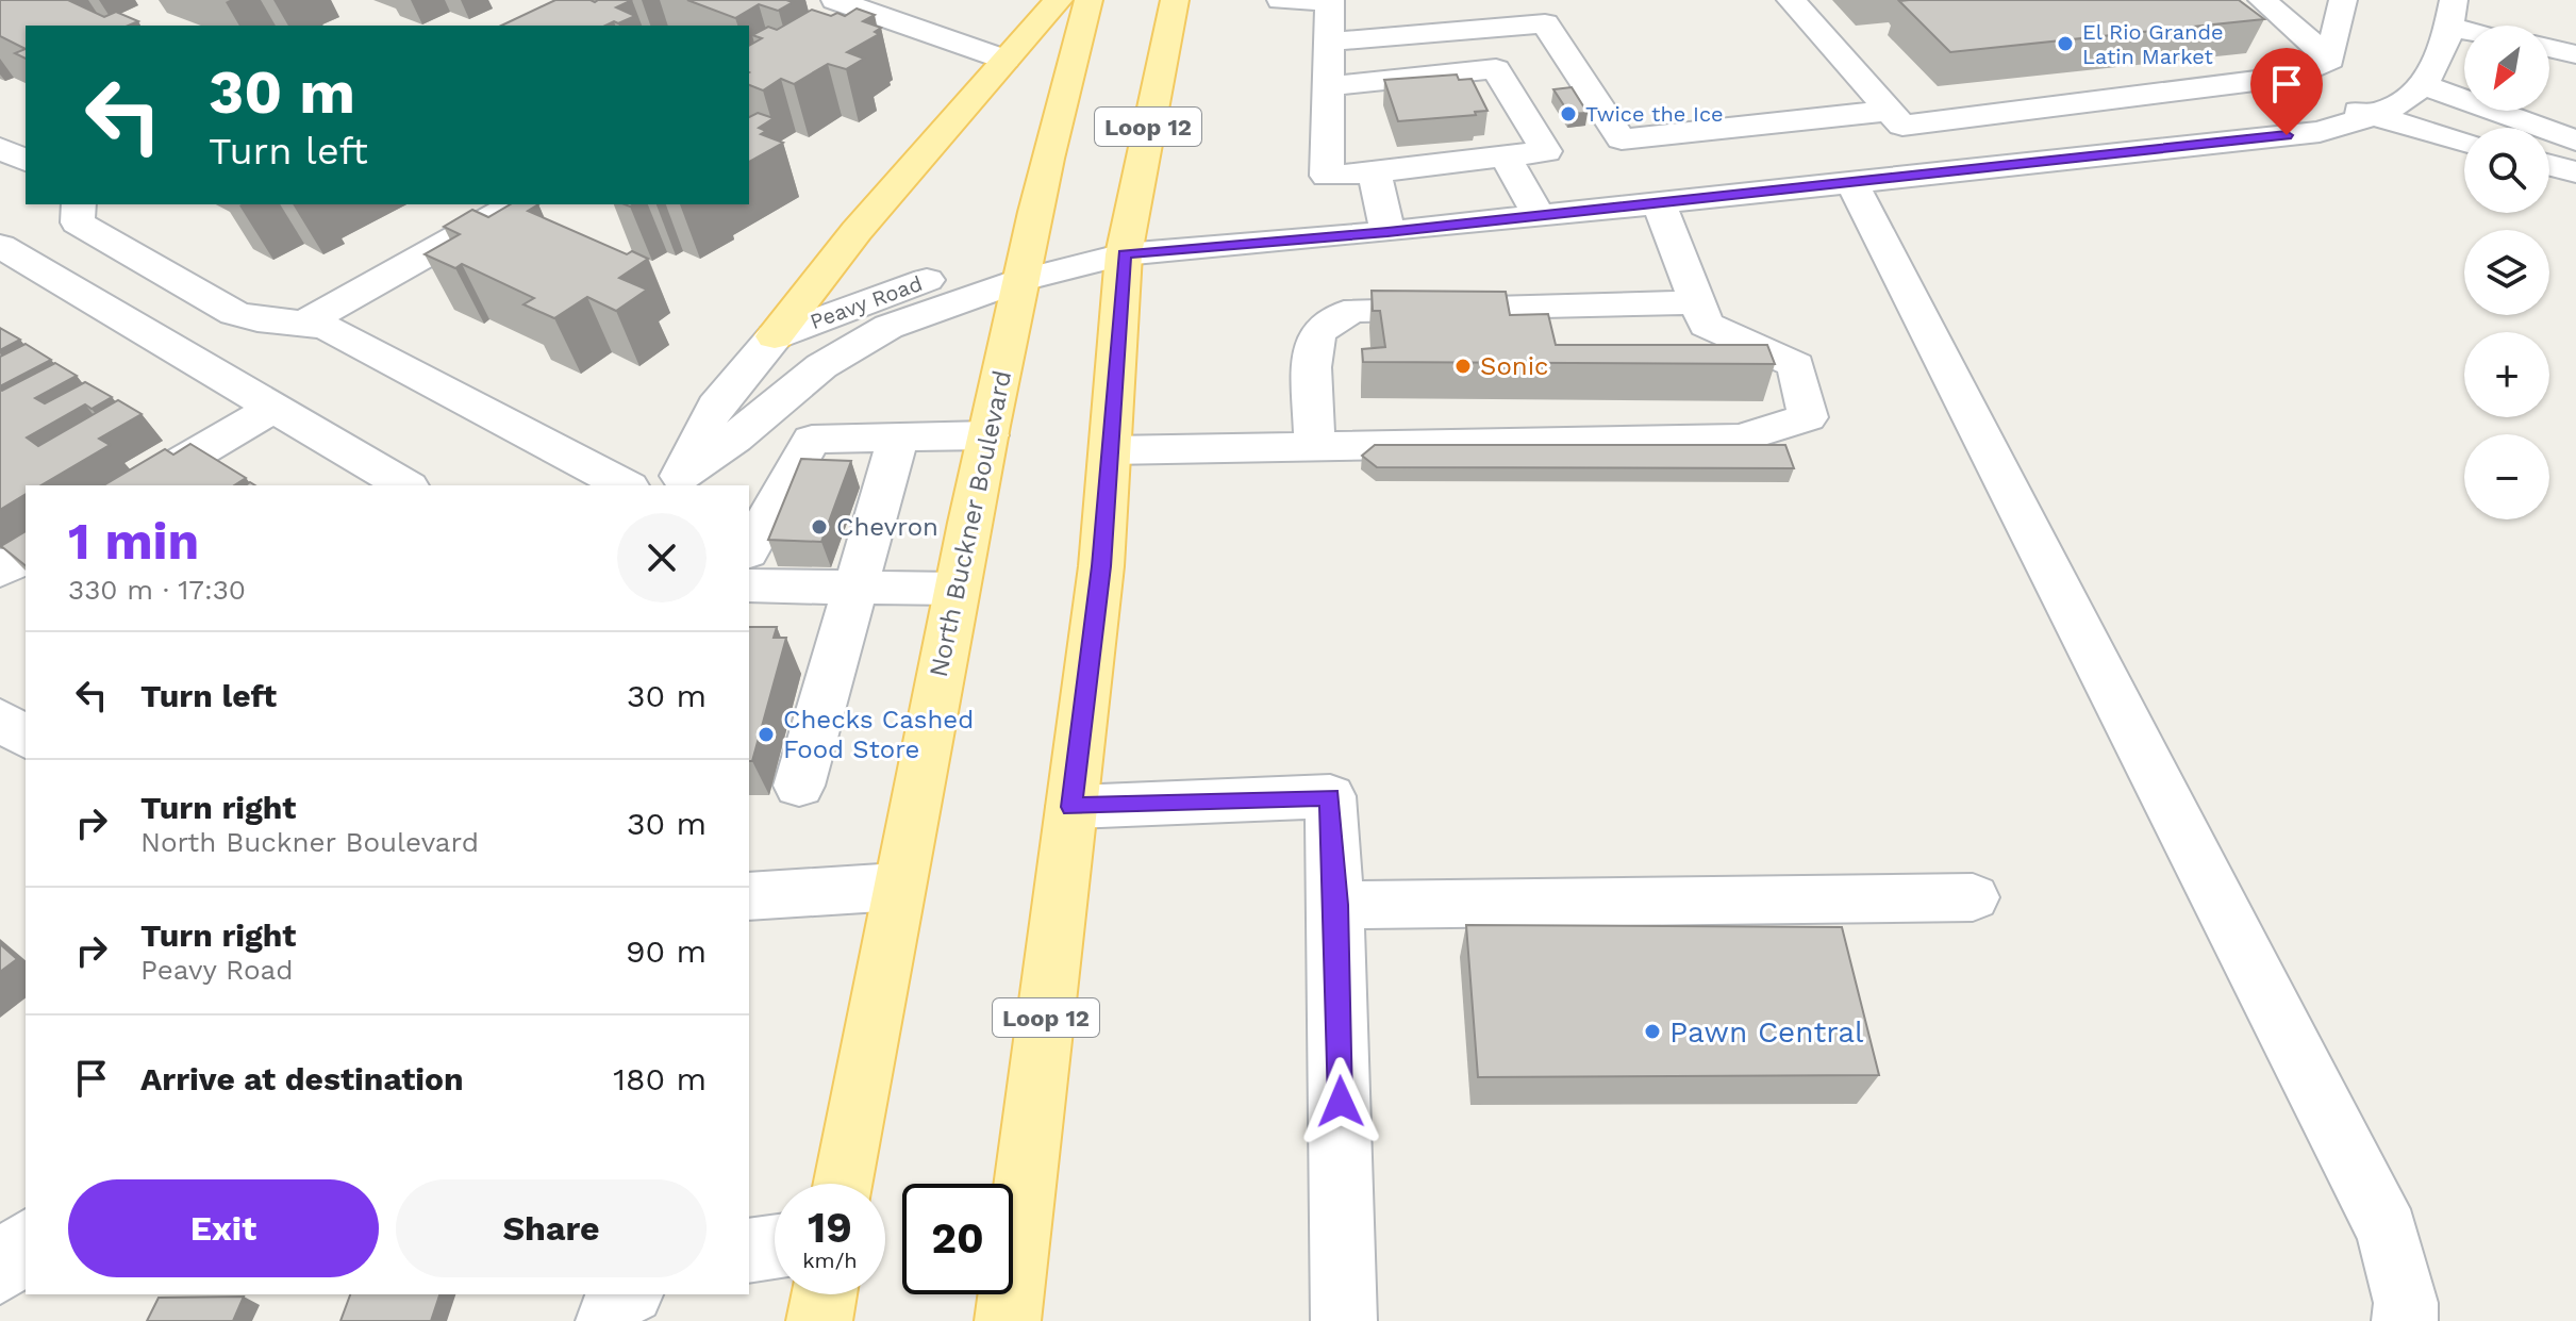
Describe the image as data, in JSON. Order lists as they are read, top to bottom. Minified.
{"streets":{"main road":["Loop 12","North Buckner Boulevard"],"street":["Peavy Road"]},"crossings":[["Loop 12","Peavy Road"],["Peavy Road","North Buckner Boulevard"]],"places":["El Rio Grande Latin Market","Twice the Ice","Sonic","Chevron","Checks Cashed Food Store","Pawn Central"],"north":"bottom left","page":{"map_buttons":["+","−"],"turn":["30 m","Turn left"],"heading":["1 min","330 m · 17:30"],"list":[{"name":"Turn left","value":"30 m"},{"name":"Turn right","note":"North Buckner Boulevard","value":"30 m"},{"name":"Turn right","note":"Peavy Road","value":"90 m"},{"name":"Arrive at destination","value":"180 m"}],"buttons":["Exit","Share"],"speed":"19 km/h","limit":"20"}}
